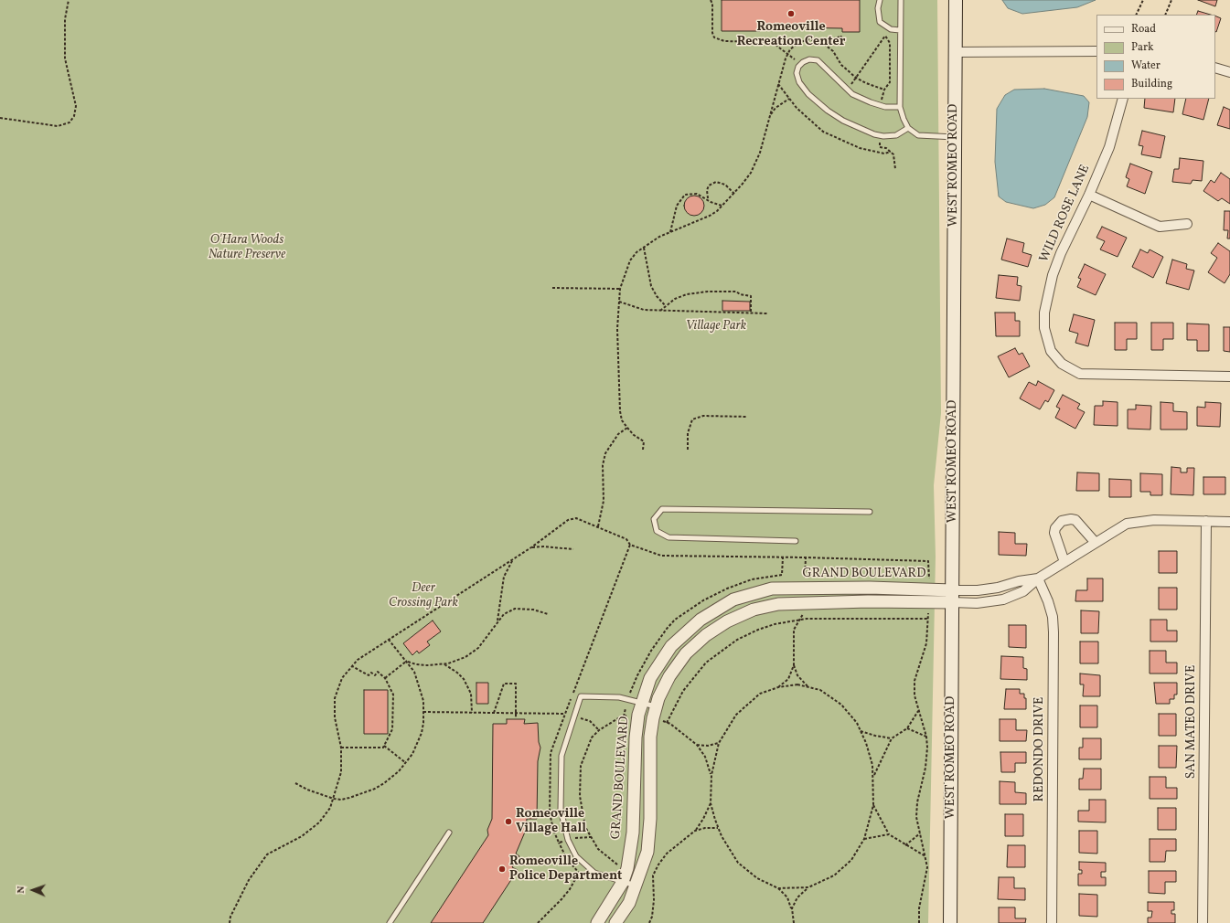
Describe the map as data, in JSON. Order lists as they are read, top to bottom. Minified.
{"streets":{"main road":["WEST ROMEO ROAD"],"street":["WILD ROSE LANE","GRAND BOULEVARD","SAN MATEO DRIVE","REDONDO DRIVE"]},"crossings":[["WEST ROMEO ROAD","GRAND BOULEVARD"]],"parks":["O'Hara Woods Nature Preserve","Village Park","Deer Crossing Park"],"places":["Romeoville Recreation Center","Romeoville Village Hall","Romeoville Police Department"],"legend":["Road","Park","Water","Building"],"north":"left"}
